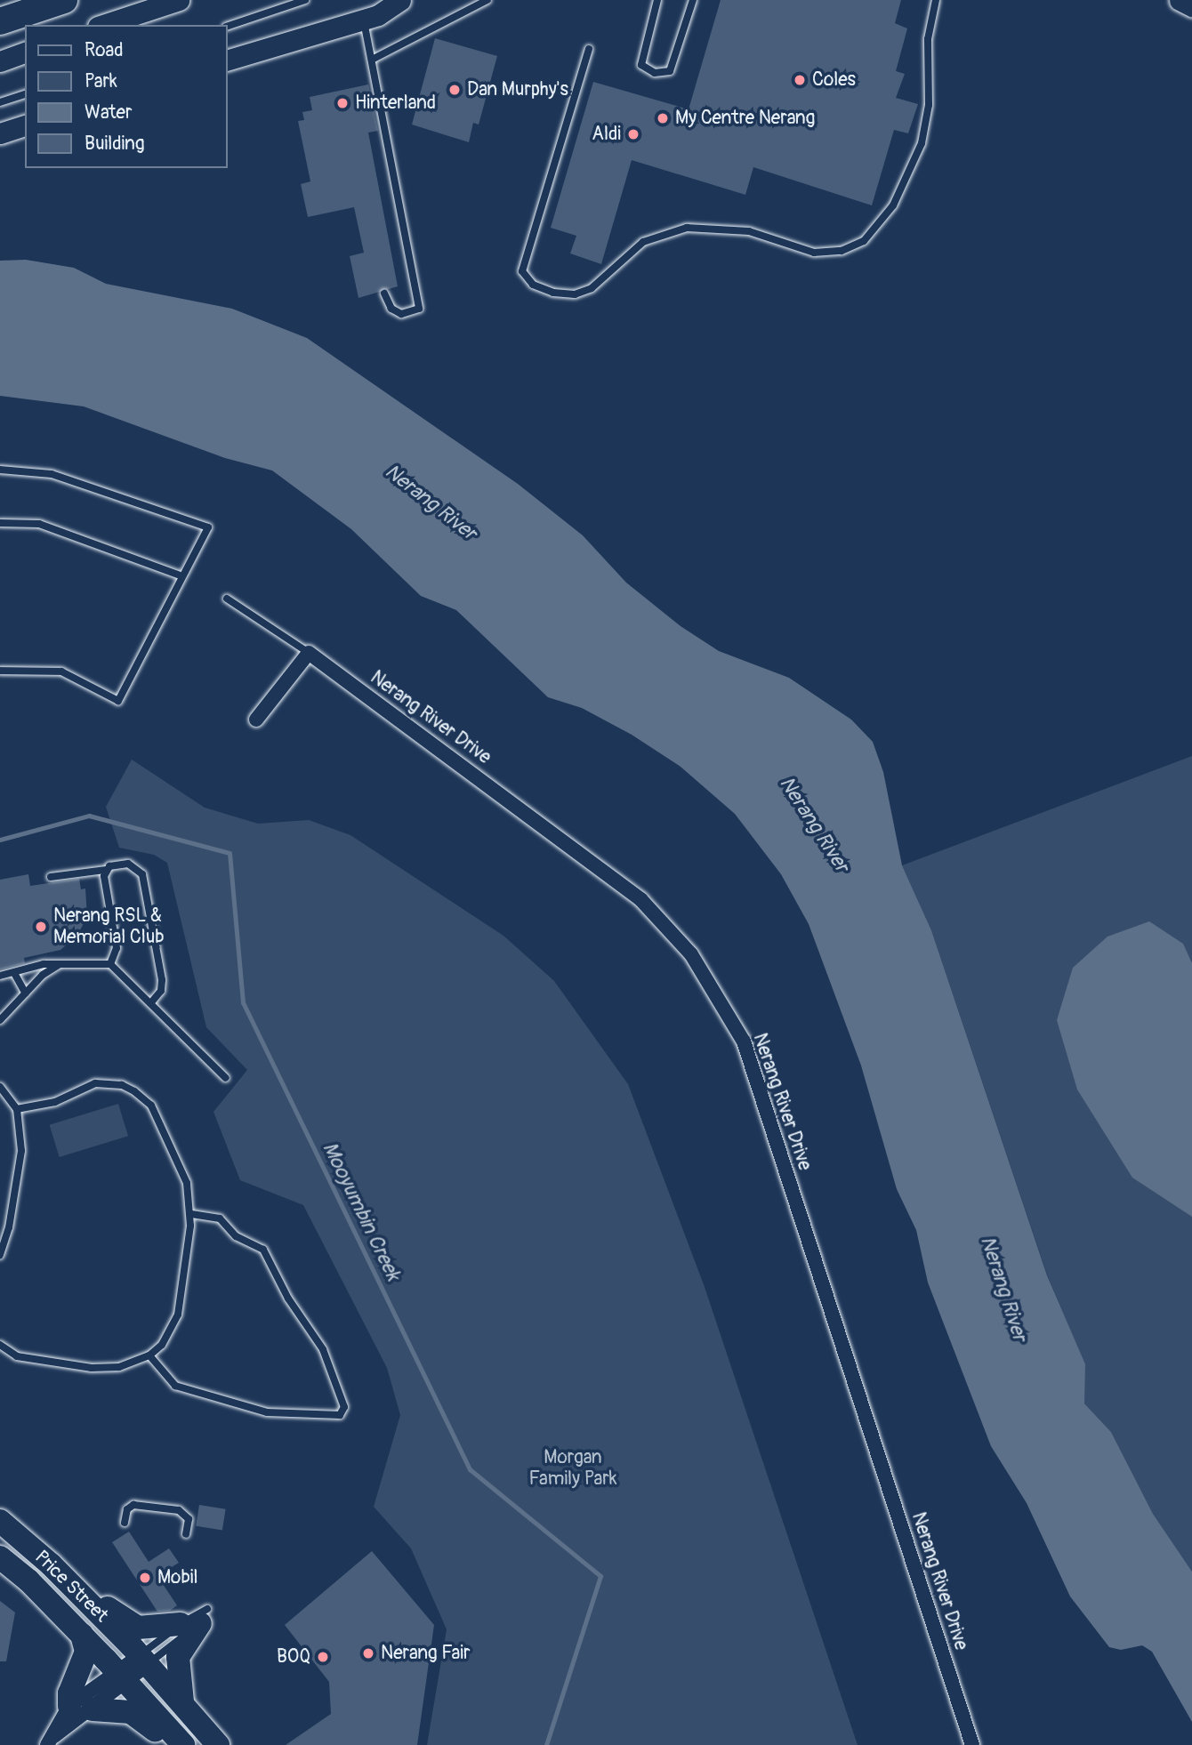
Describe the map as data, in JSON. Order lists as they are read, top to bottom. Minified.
{"streets":{"main road":["Price Street"],"street":["Nerang River Drive"]},"water":["Nerang River","Mooyumbin Creek"],"parks":["Morgan Family Park"],"places":["Coles","Dan Murphy's","Hinterland","My Centre Nerang","Aldi","Nerang RSL & Memorial Club","Mobil","Nerang Fair","BOQ"],"legend":["Road","Park","Water","Building"]}
